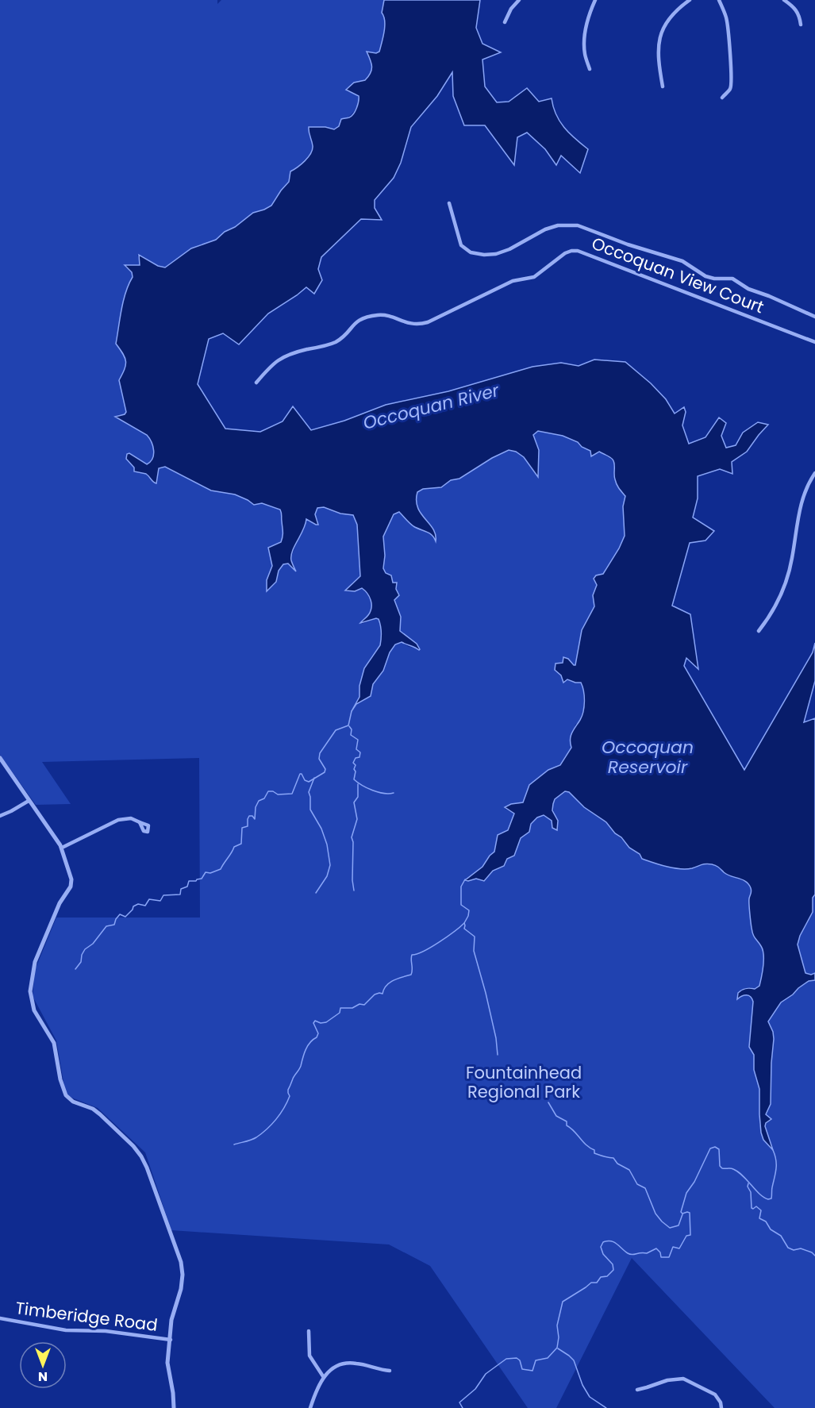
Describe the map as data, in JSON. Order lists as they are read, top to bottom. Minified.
{"streets":{"street":["Occoquan View Court","Timberidge Road"]},"water":["Occoquan River","Occoquan Reservoir"],"parks":["Fountainhead Regional Park"],"north":"bottom"}
